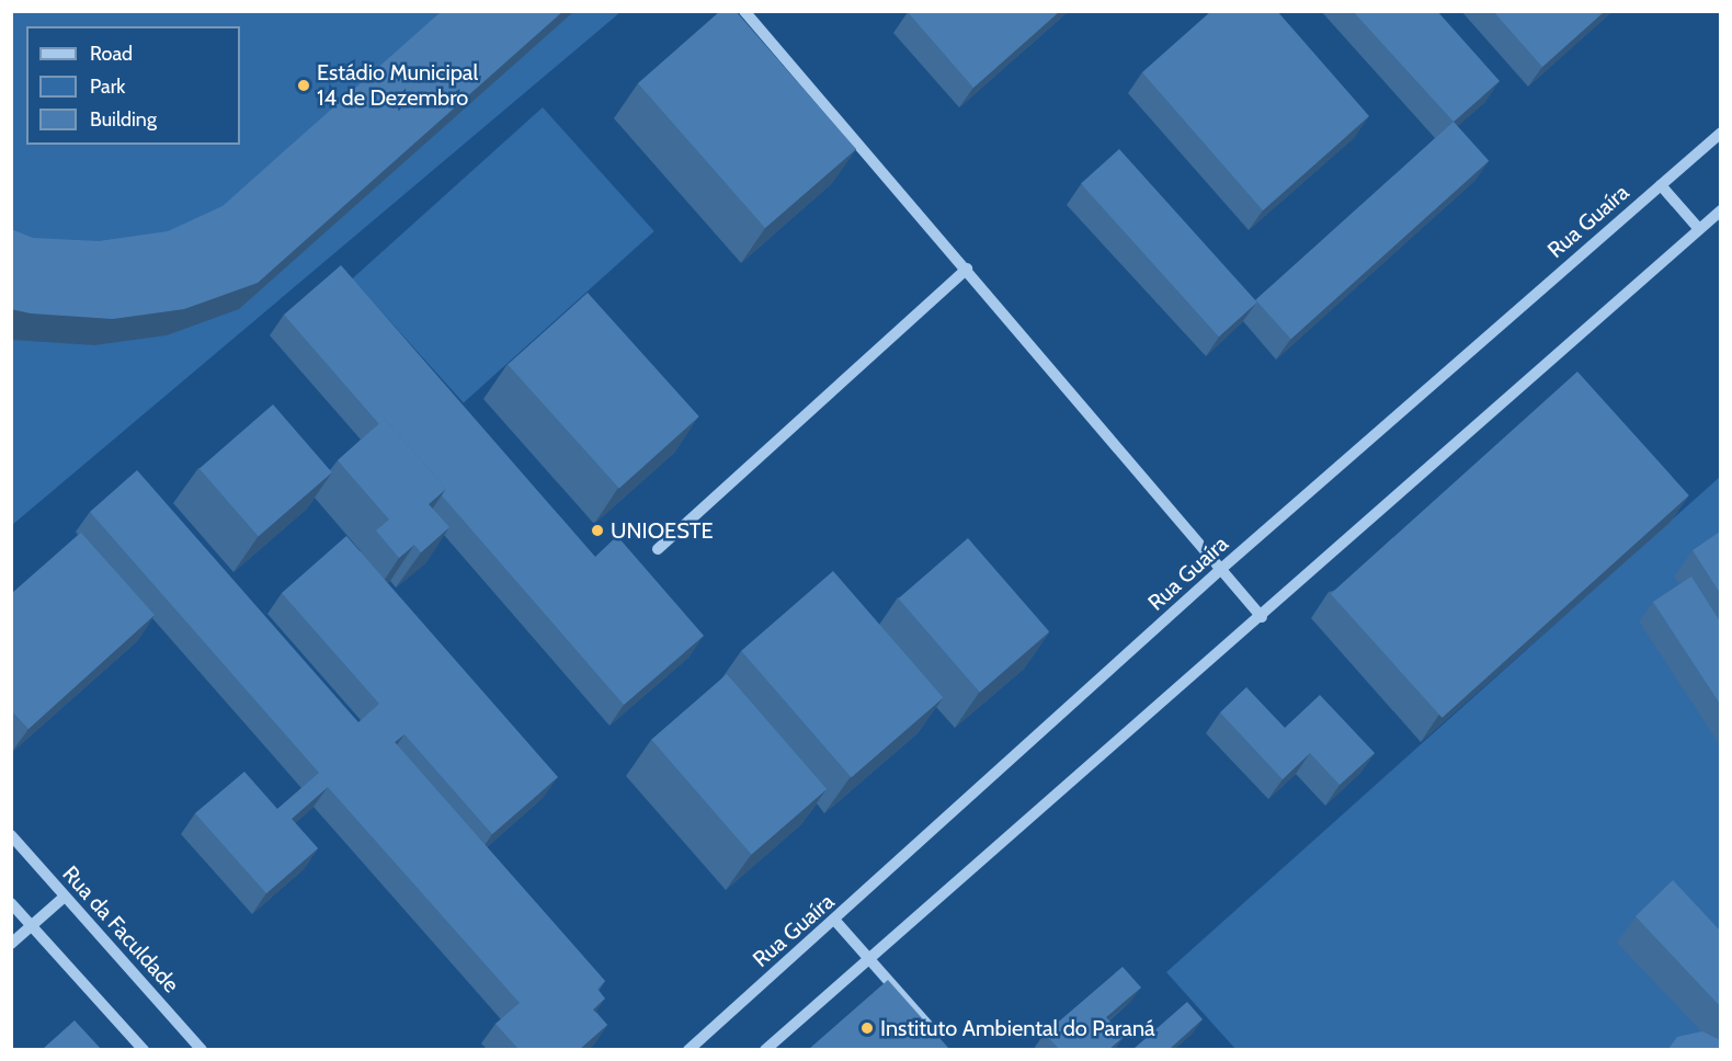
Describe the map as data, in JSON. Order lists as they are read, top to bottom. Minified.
{"streets":{"street":["Rua Guaíra","Rua da Faculdade"]},"places":["Estádio Municipal 14 de Dezembro","UNIOESTE","Instituto Ambiental do Paraná"],"legend":["Road","Park","Building"]}
